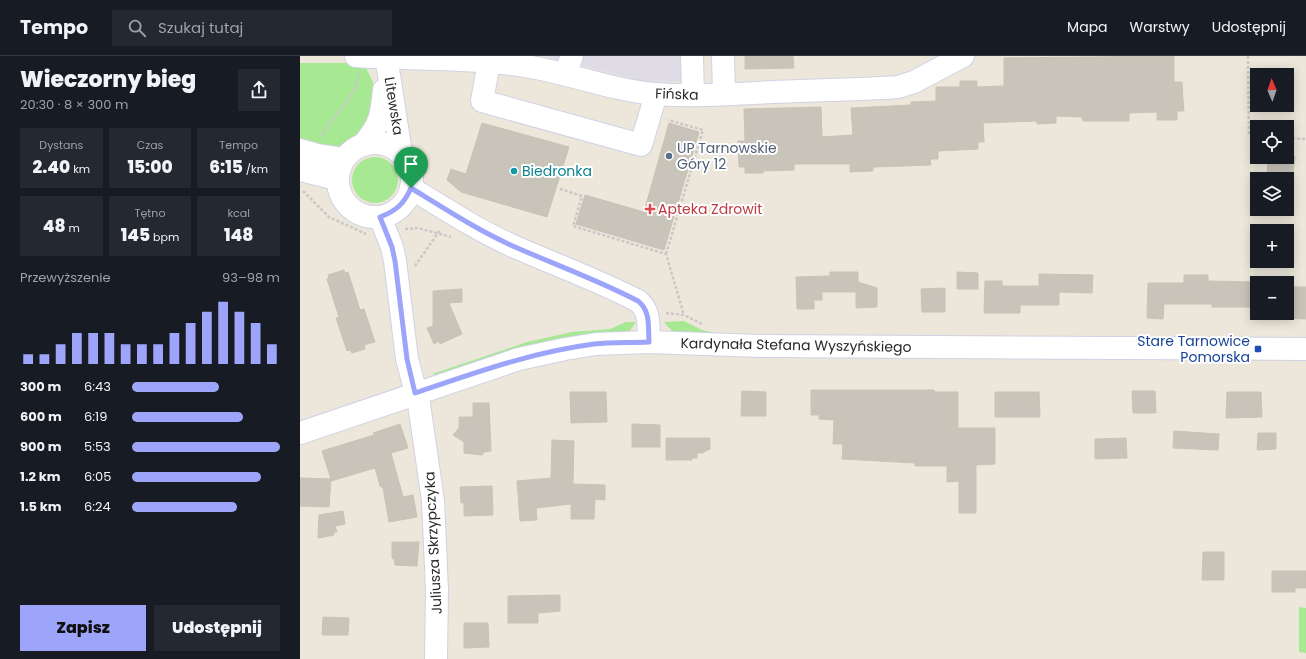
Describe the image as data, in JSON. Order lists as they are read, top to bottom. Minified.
{"streets":{"street":["Fińska","Litewska","Kardynała Stefana Wyszyńskiego","Juliusza Skrzypczyka"]},"crossings":[["Fińska","Litewska"],["Litewska","Juliusza Skrzypczyka"],["Kardynała Stefana Wyszyńskiego","Juliusza Skrzypczyka"]],"places":{"other":["UP Tarnowskie Góry 12","Biedronka"],"health":["Apteka Zdrowit"],"transit":["Stare Tarnowice Pomorska"]},"north":"top","page":{"header":"Tempo","search":"Szukaj tutaj","nav":["Mapa","Warstwy","Udostępnij"],"heading":["Wieczorny bieg","20:30 · 8 × 300 m"],"map_buttons":["+","−"],"stats":[["Dystans","2.40 km"],["Czas","15:00"],["Tempo","6:15 /km"],["48 m"],["Tętno","145 bpm"],["kcal","148"]],"chart":["Przewyższenie","93–98 m"],"list":[{"name":"300 m","note":"6:43"},{"name":"600 m","note":"6:19"},{"name":"900 m","note":"5:53"},{"name":"1.2 km","note":"6:05"},{"name":"1.5 km","note":"6:24"}],"buttons":["Zapisz","Udostępnij"]}}
